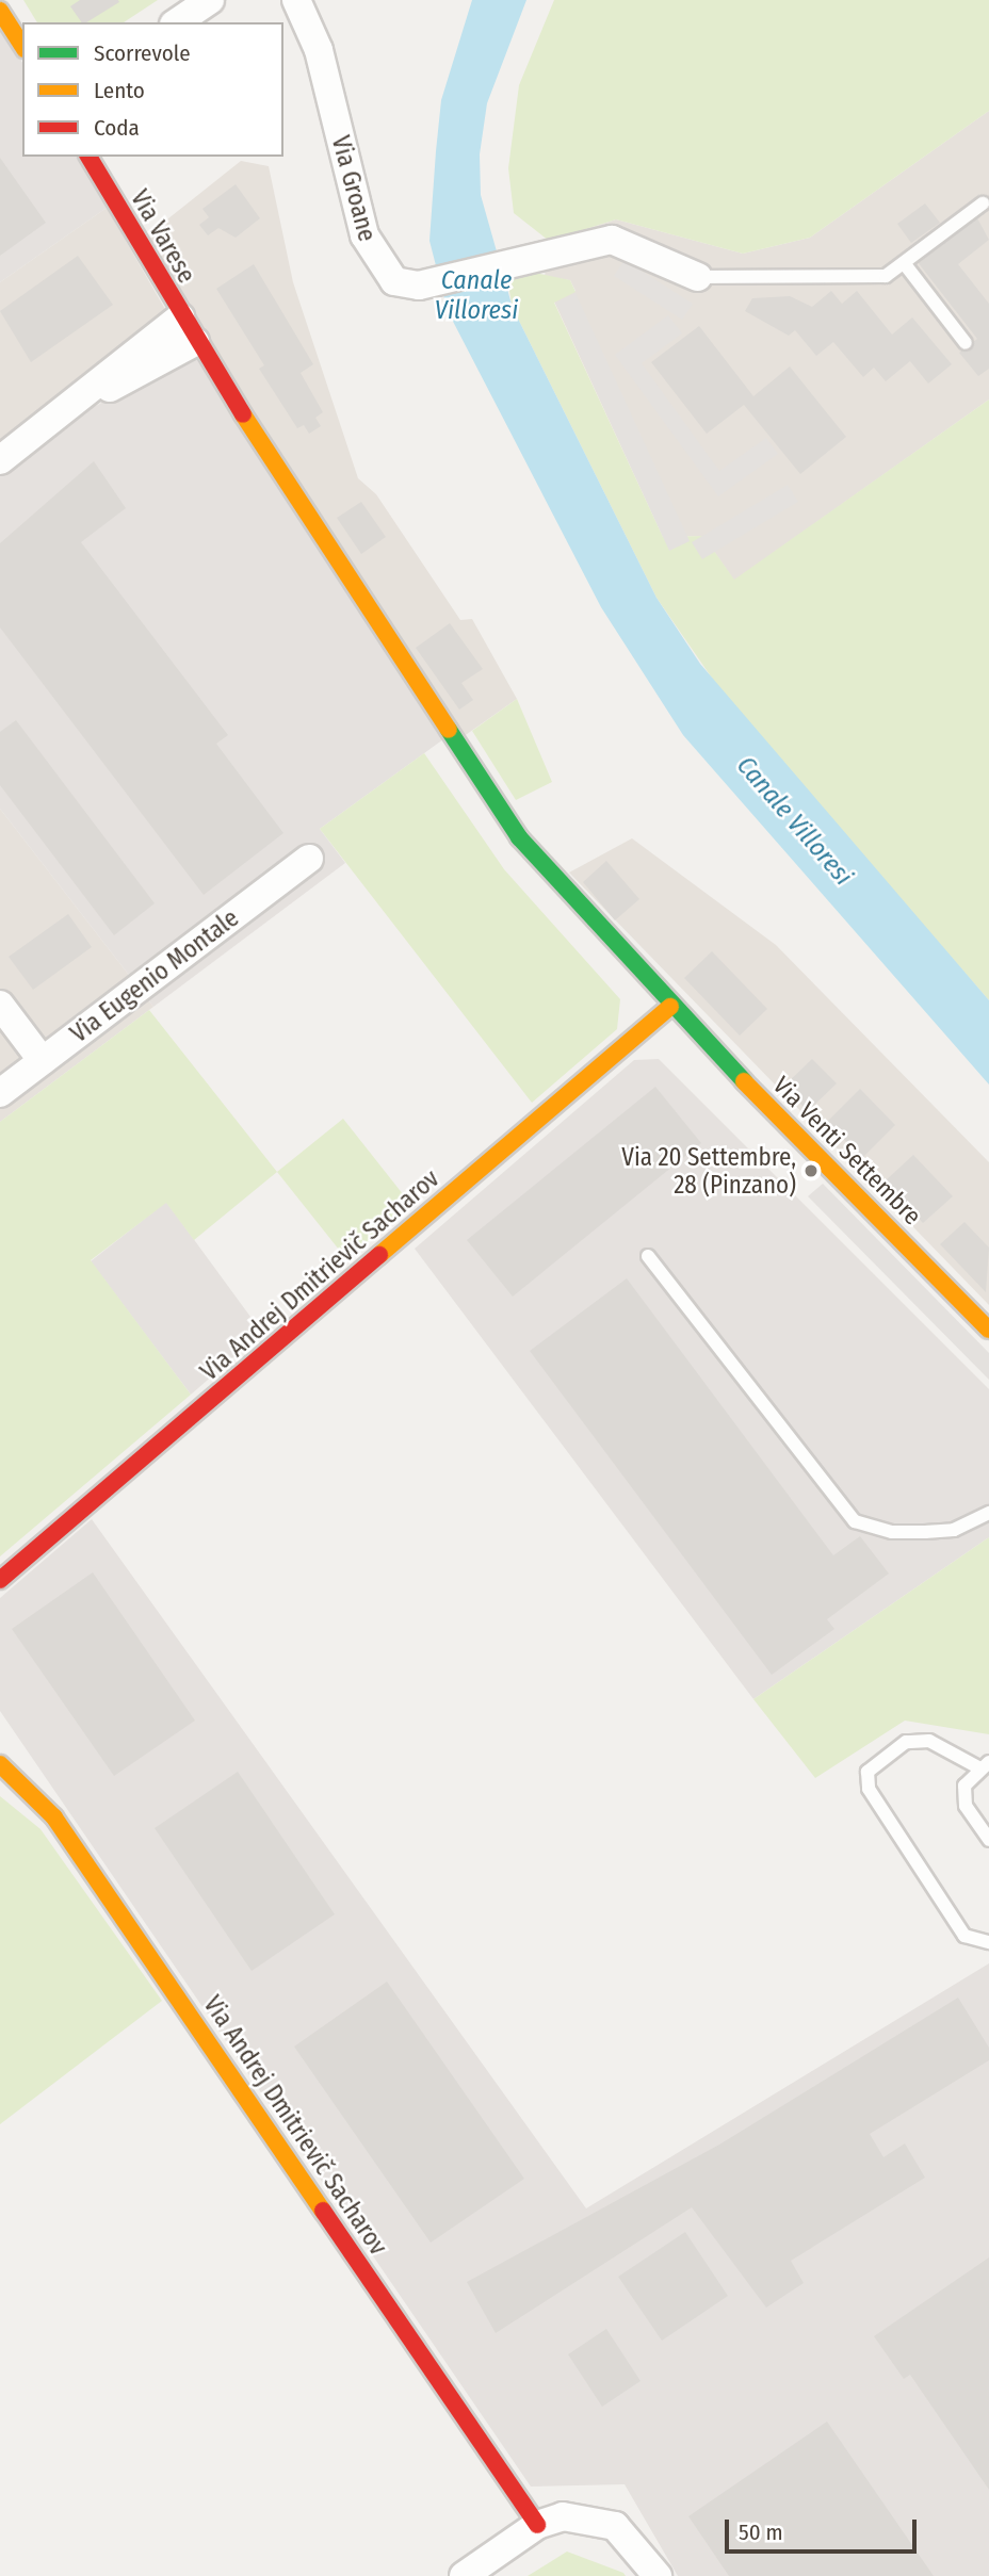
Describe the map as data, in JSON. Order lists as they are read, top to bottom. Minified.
{"streets":{"street":["Via Groane","Via Varese","Via Eugenio Montale","Via Venti Settembre","Via Andrej Dmitrievič Sacharov"]},"crossings":[["Via Varese","Via Venti Settembre"],["Via Varese","Via Andrej Dmitrievič Sacharov"],["Via Venti Settembre","Via Andrej Dmitrievič Sacharov"]],"water":["Canale Villoresi"],"places":["Via 20 Settembre, 28 (Pinzano)"],"legend":["Scorrevole","Lento","Coda"],"scale_bar":"50 m"}
